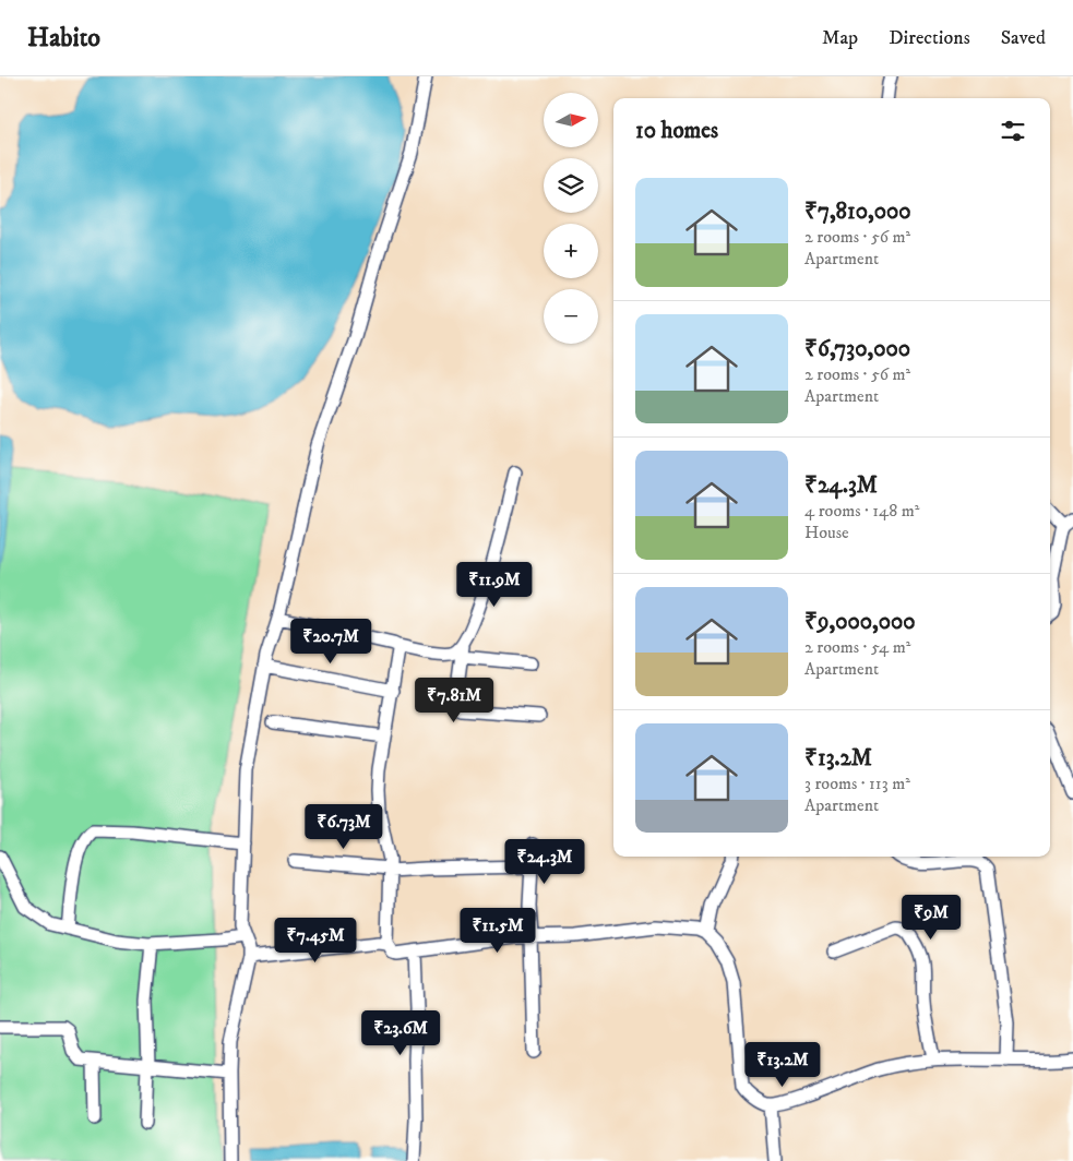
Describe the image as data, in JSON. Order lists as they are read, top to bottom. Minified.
{"north":"right","page":{"header":"Habito","nav":["Map","Directions","Saved"],"map_buttons":["+","−"],"heading":"10 homes","list":[{"name":"₹7,810,000","note":"2 rooms · 56 m² · Apartment"},{"name":"₹6,730,000","note":"2 rooms · 56 m² · Apartment"},{"name":"₹24.3M","note":"4 rooms · 148 m² · House"},{"name":"₹9,000,000","note":"2 rooms · 54 m² · Apartment"},{"name":"₹13.2M","note":"3 rooms · 113 m² · Apartment"}],"price":["₹11.9M","₹20.7M","₹7.81M","₹6.73M","₹24.3M","₹9M","₹11.5M","₹7.45M","₹23.6M","₹13.2M"]}}
